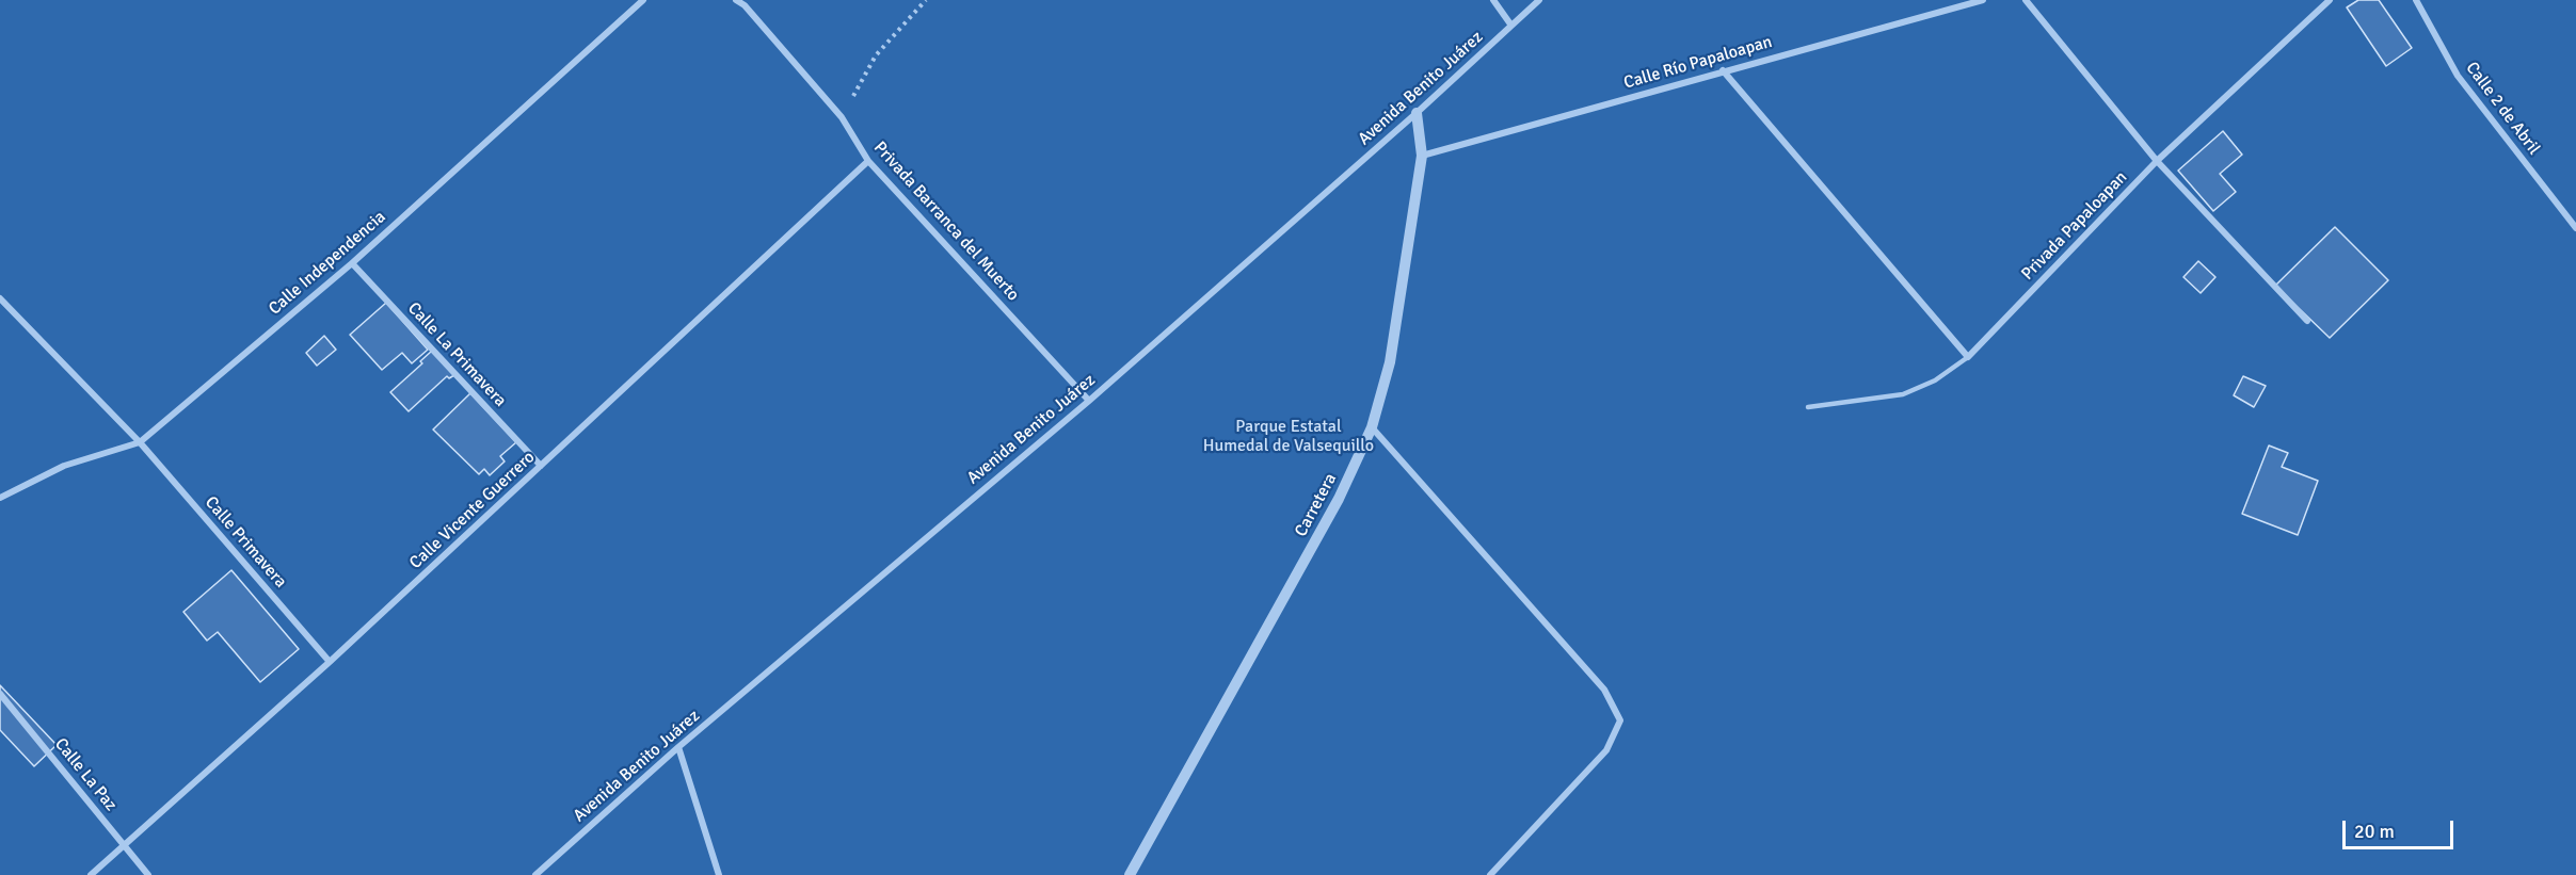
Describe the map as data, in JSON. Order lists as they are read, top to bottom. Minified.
{"streets":{"street":["Calle Río Papaloapan","Avenida Benito Juárez","Calle 2 de Abril","Privada Barranca del Muerto","Privada Papaloapan","Calle Independencia","Calle La Primavera","Carretera","Calle Vicente Guerrero","Calle Primavera","Calle La Paz"]},"crossings":[["Calle Río Papaloapan","Carretera"],["Avenida Benito Juárez","Privada Barranca del Muerto"],["Avenida Benito Juárez","Carretera"],["Privada Barranca del Muerto","Calle Vicente Guerrero"],["Calle Independencia","Calle La Primavera"],["Calle Independencia","Calle Primavera"],["Calle La Primavera","Calle Vicente Guerrero"],["Calle Vicente Guerrero","Calle Primavera"],["Calle Vicente Guerrero","Calle La Paz"]],"parks":["Parque Estatal Humedal de Valsequillo"],"scale_bar":"20 m"}
